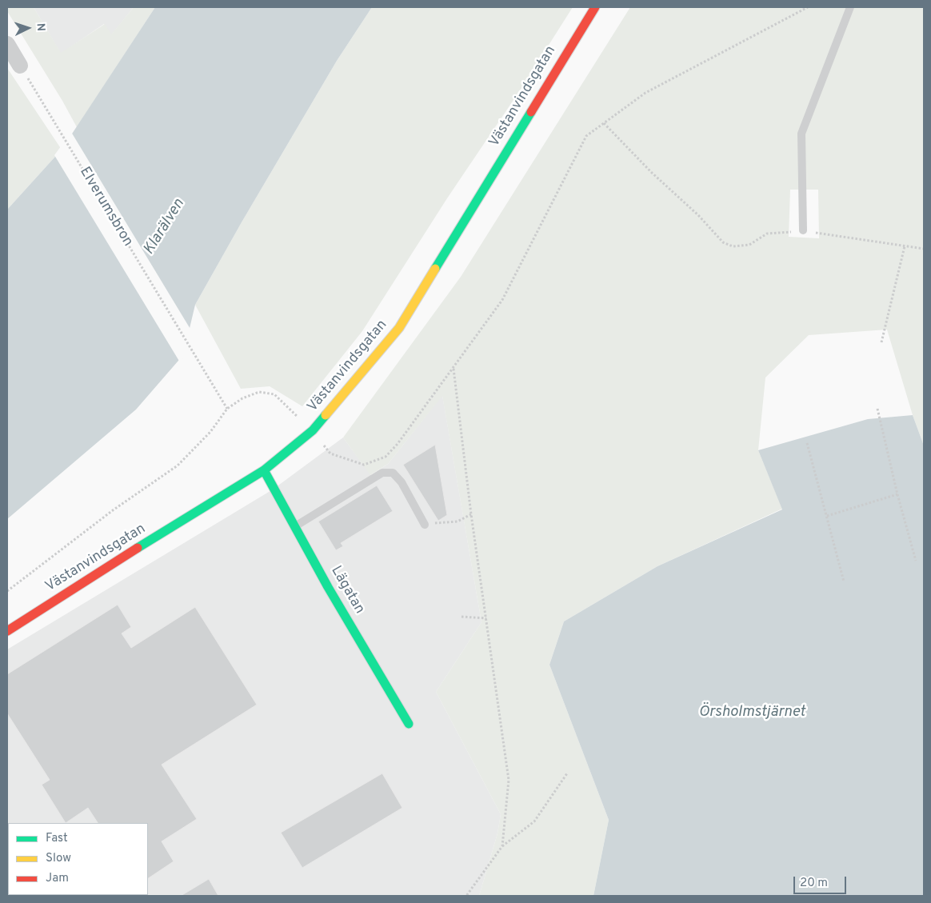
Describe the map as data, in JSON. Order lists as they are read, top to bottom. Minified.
{"streets":{"street":["Västanvindsgatan","Lägatan"],"path":["Elverumsbron"]},"crossings":[["Västanvindsgatan","Lägatan"]],"water":["Klarälven","Örsholmstjärnet"],"legend":["Fast","Slow","Jam"],"scale_bar":"20 m","north":"right"}
